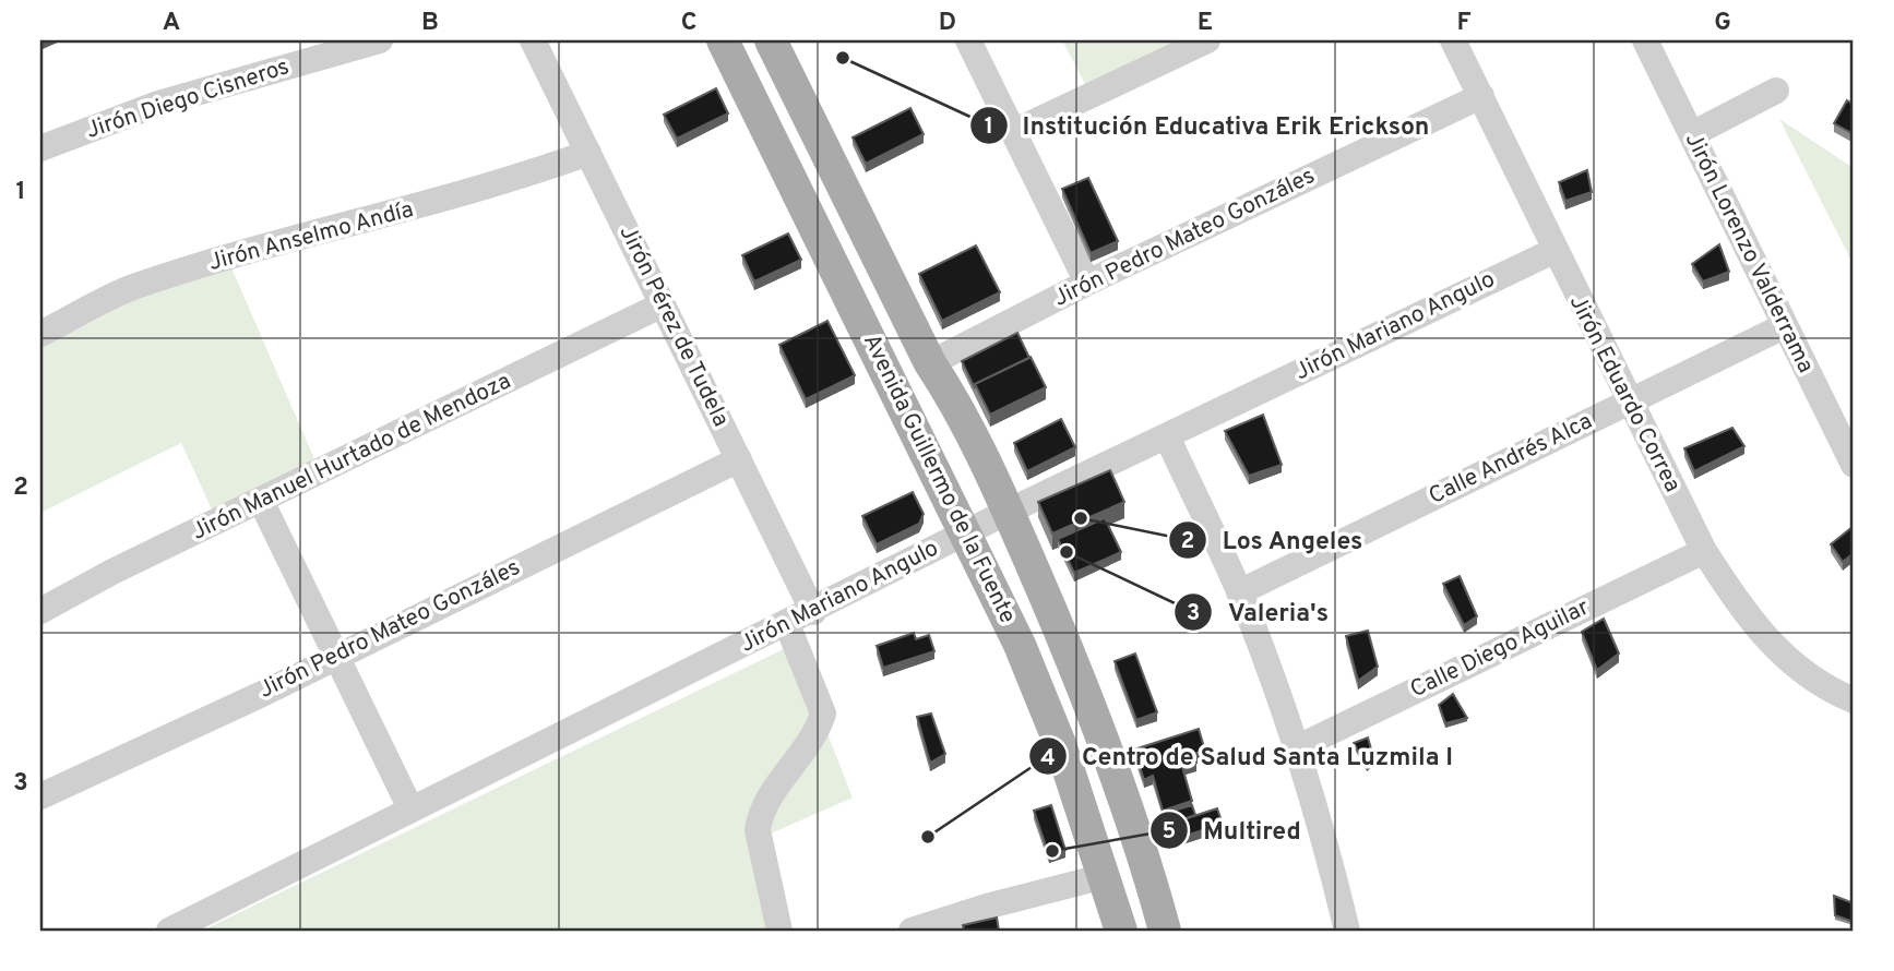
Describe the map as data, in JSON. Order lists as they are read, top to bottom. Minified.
{"streets":{"main road":["Avenida Guillermo de la Fuente"],"street":["Jirón Diego Cisneros","Jirón Anselmo Andía","Jirón Pedro Mateo Gonzáles","Jirón Lorenzo Valderrama","Jirón Pérez de Tudela","Jirón Mariano Angulo","Jirón Eduardo Correa","Jirón Manuel Hurtado de Mendoza","Calle Andrés Alca","Calle Diego Aguilar"]},"crossings":[["Jirón Anselmo Andía","Jirón Pérez de Tudela"],["Jirón Pedro Mateo Gonzáles","Jirón Pérez de Tudela"],["Jirón Pedro Mateo Gonzáles","Jirón Eduardo Correa"],["Jirón Pedro Mateo Gonzáles","Avenida Guillermo de la Fuente"],["Jirón Lorenzo Valderrama","Calle Andrés Alca"],["Jirón Pérez de Tudela","Jirón Mariano Angulo"],["Jirón Pérez de Tudela","Jirón Manuel Hurtado de Mendoza"],["Jirón Mariano Angulo","Jirón Eduardo Correa"],["Jirón Mariano Angulo","Avenida Guillermo de la Fuente"],["Jirón Eduardo Correa","Calle Andrés Alca"],["Jirón Eduardo Correa","Calle Diego Aguilar"]],"places":["Institución Educativa Erik Erickson","Los Angeles","Valeria's","Centro de Salud Santa Luzmila I","Multired"],"grid":{"columns":["A","B","C","D","E","F","G"],"rows":["1","2","3"]}}
